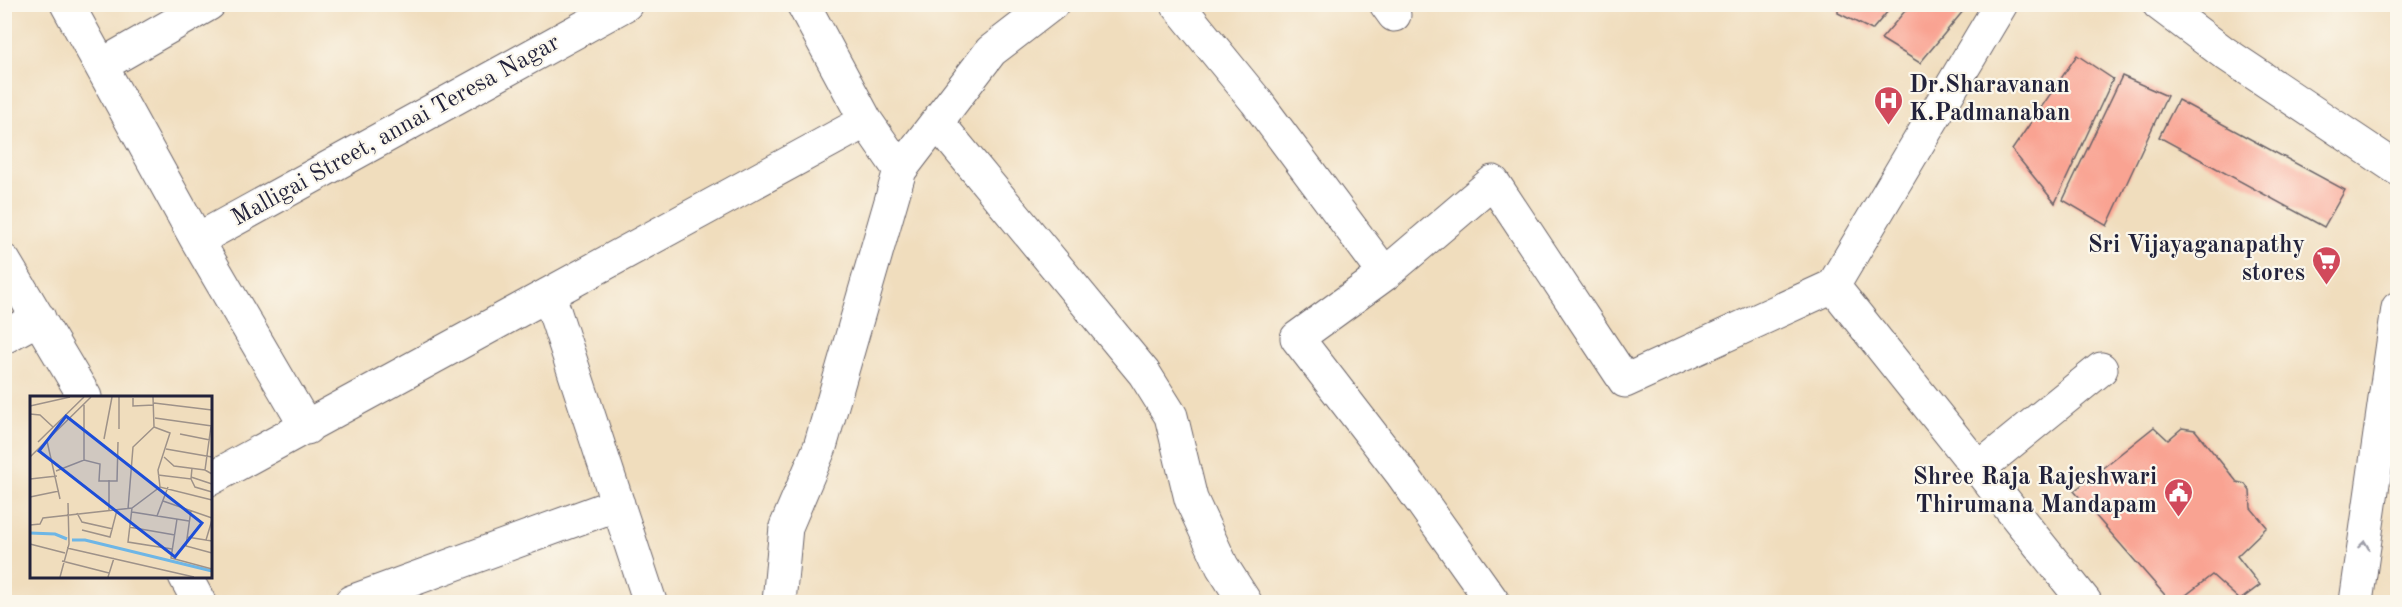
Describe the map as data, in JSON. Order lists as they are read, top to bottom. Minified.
{"streets":{"main road":["Malligai Street, annai Teresa Nagar"]},"places":{"hospital":["Dr.Sharavanan K.Padmanaban"],"supermarket":["Sri Vijayaganapathy stores"],"public building":["Shree Raja Rajeshwari Thirumana Mandapam"]}}
